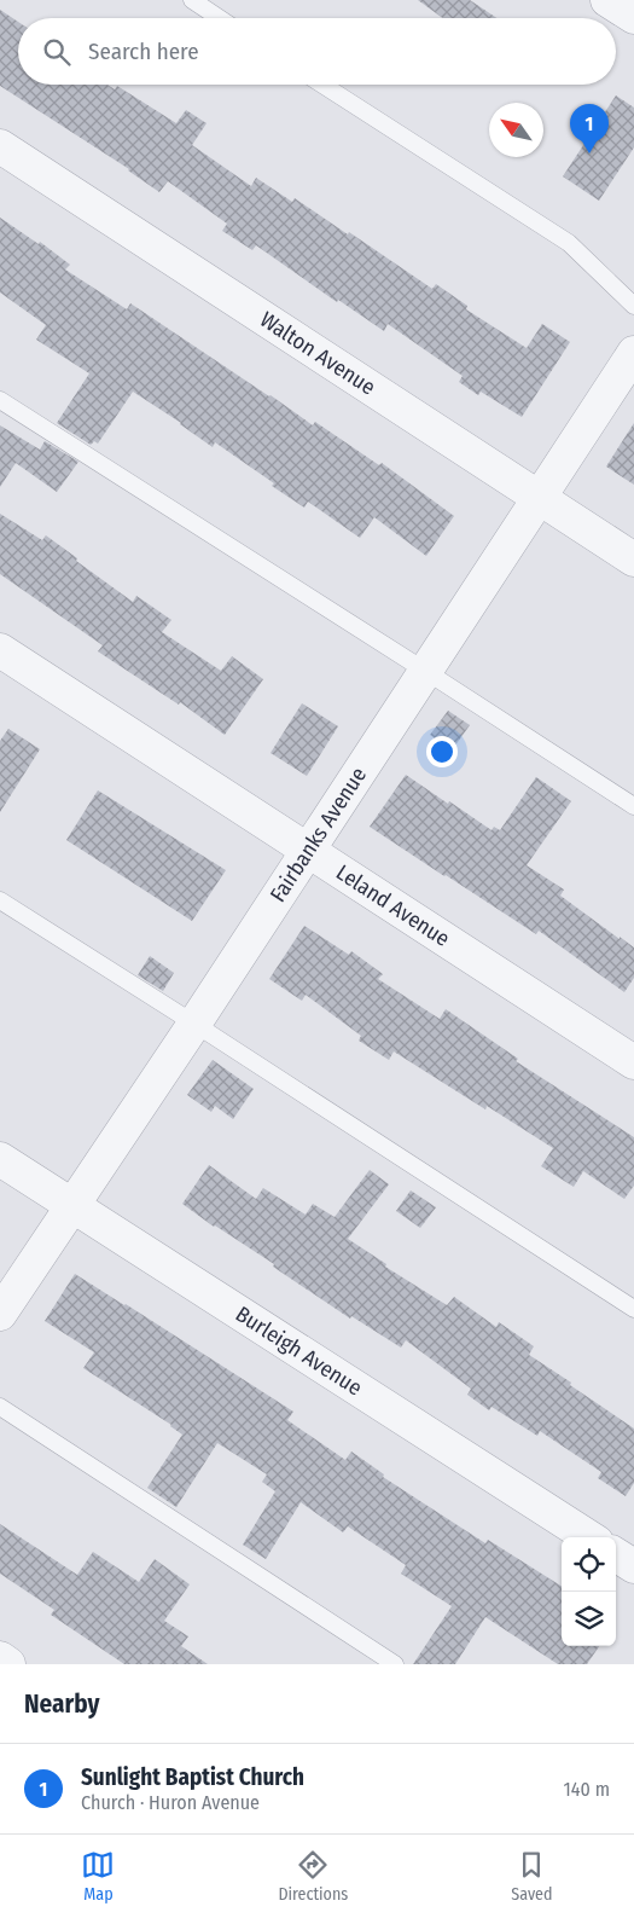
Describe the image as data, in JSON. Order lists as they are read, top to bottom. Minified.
{"streets":{"street":["Walton Avenue","Fairbanks Avenue","Leland Avenue","Burleigh Avenue"]},"crossings":[["Walton Avenue","Fairbanks Avenue"],["Fairbanks Avenue","Leland Avenue"],["Fairbanks Avenue","Burleigh Avenue"]],"north":"top left","page":{"search":"Search here","pins":"1","heading":"Nearby","list":[{"mark":"1","name":"Sunlight Baptist Church","note":"Church · Huron Avenue","value":"140 m"}],"nav":["Map","Directions","Saved"]}}
